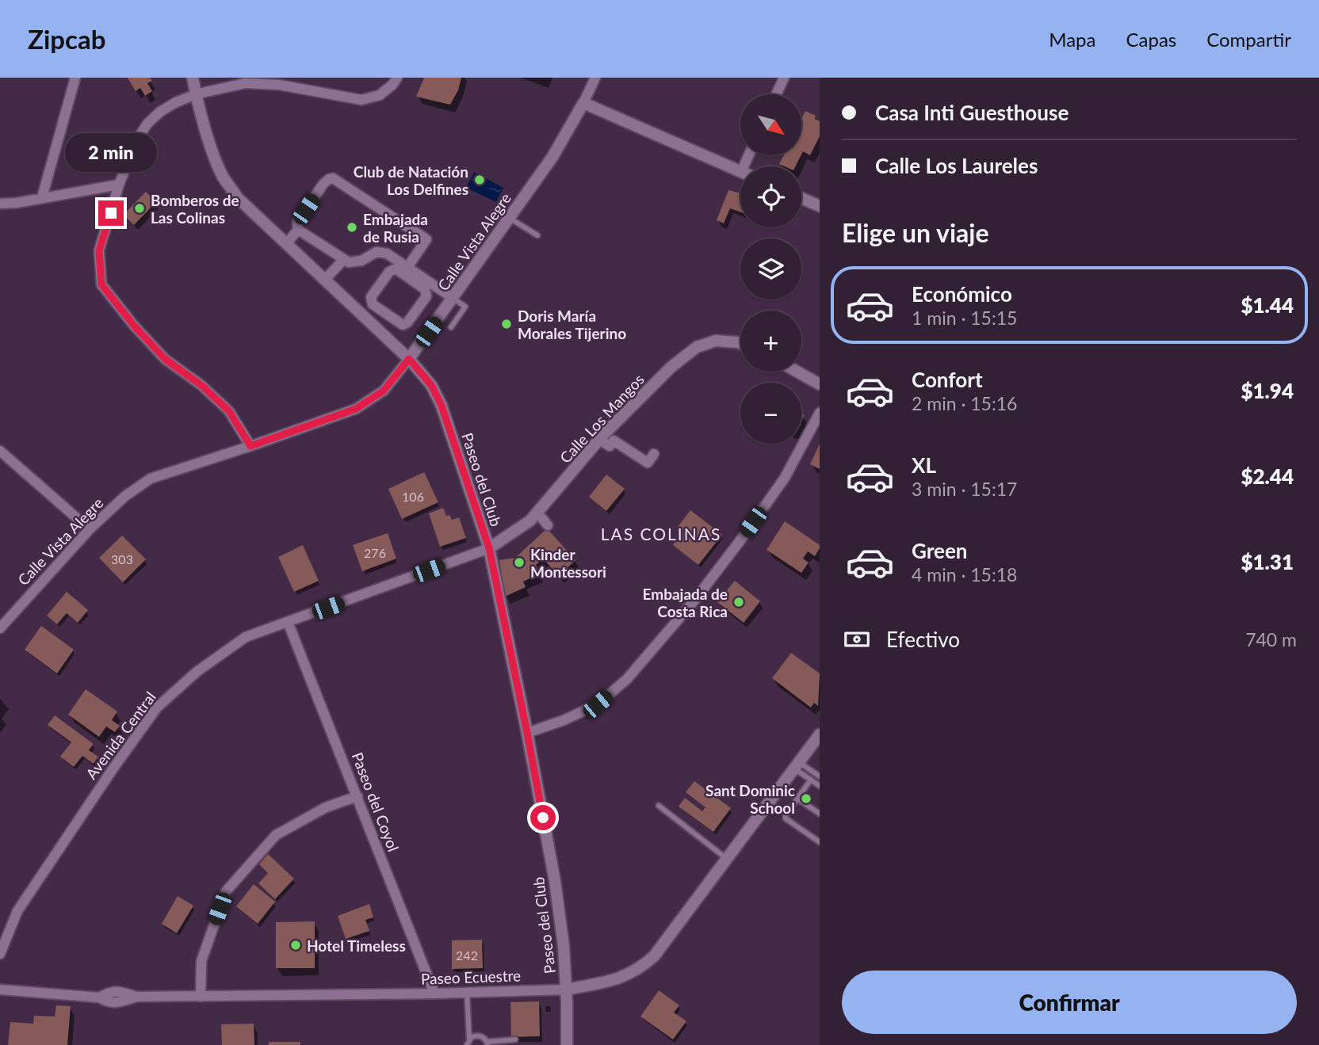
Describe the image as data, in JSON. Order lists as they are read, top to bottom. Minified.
{"streets":{"street":["Calle Vista Alegre","Calle Los Mangos","Paseo del Club","Avenida Central","Paseo del Coyol","Paseo Ecuestre"]},"crossings":[["Calle Vista Alegre","Paseo del Club"],["Calle Los Mangos","Paseo del Club"],["Calle Los Mangos","Avenida Central"],["Paseo del Club","Avenida Central"],["Paseo del Club","Paseo Ecuestre"],["Avenida Central","Paseo del Coyol"],["Paseo del Coyol","Paseo Ecuestre"]],"districts":["LAS COLINAS"],"places":["Club de Natación Los Delfines","Bomberos de Las Colinas","Embajada de Rusia","Doris María Morales Tijerino","Kinder Montessori","Embajada de Costa Rica","Sant Dominic School","Hotel Timeless"],"house_numbers":["106","276","303","242"],"north":"bottom right","page":{"header":"Zipcab","nav":["Mapa","Capas","Compartir"],"banner":["Casa Inti Guesthouse","Calle Los Laureles"],"map_buttons":["+","−"],"bubble":"2 min","heading":"Elige un viaje","list":[{"name":"Económico","note":"1 min · 15:15","value":"$1.44"},{"name":"Confort","note":"2 min · 15:16","value":"$1.94"},{"name":"XL","note":"3 min · 15:17","value":"$2.44"},{"name":"Green","note":"4 min · 15:18","value":"$1.31"}],"pay":["Efectivo","740 m"],"buttons":"Confirmar"}}
